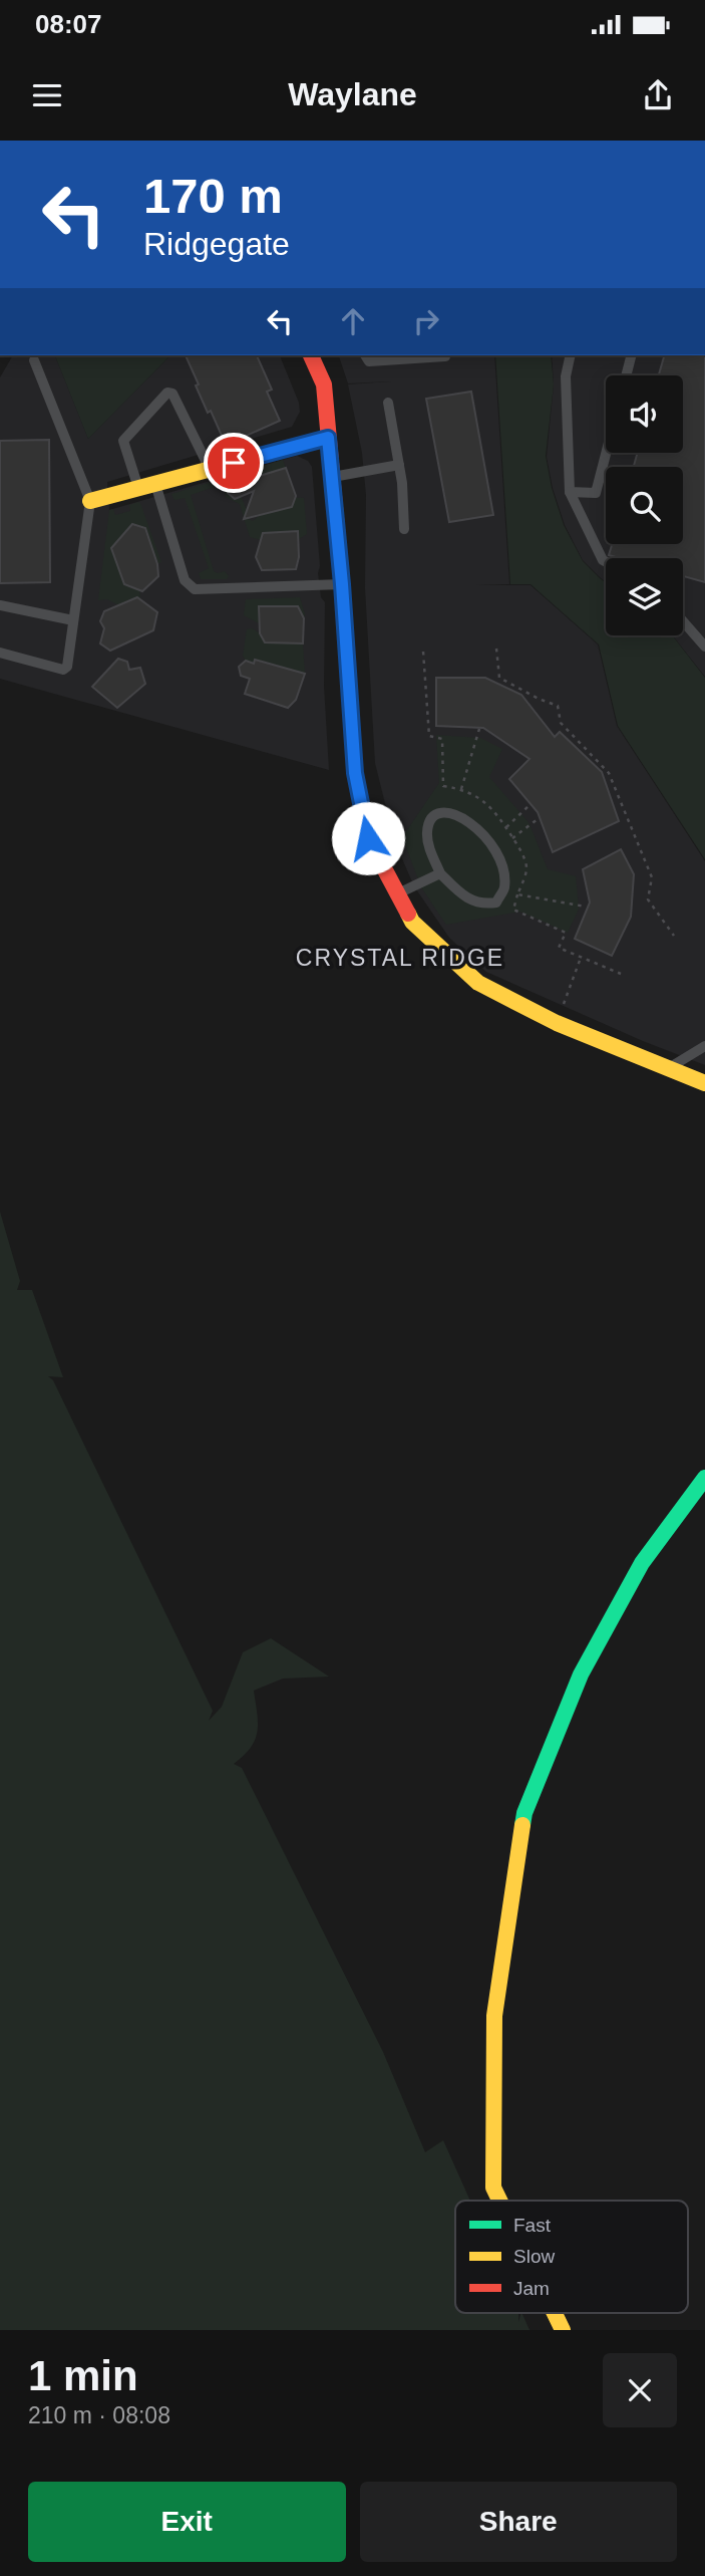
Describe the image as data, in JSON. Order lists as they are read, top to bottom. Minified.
{"districts":["CRYSTAL RIDGE"],"legend":["Fast","Slow","Jam"],"page":{"status":"08:07","header":"Waylane","turn":["170 m","Ridgegate"],"heading":["1 min","210 m · 08:08"],"buttons":["Exit","Share"]}}
